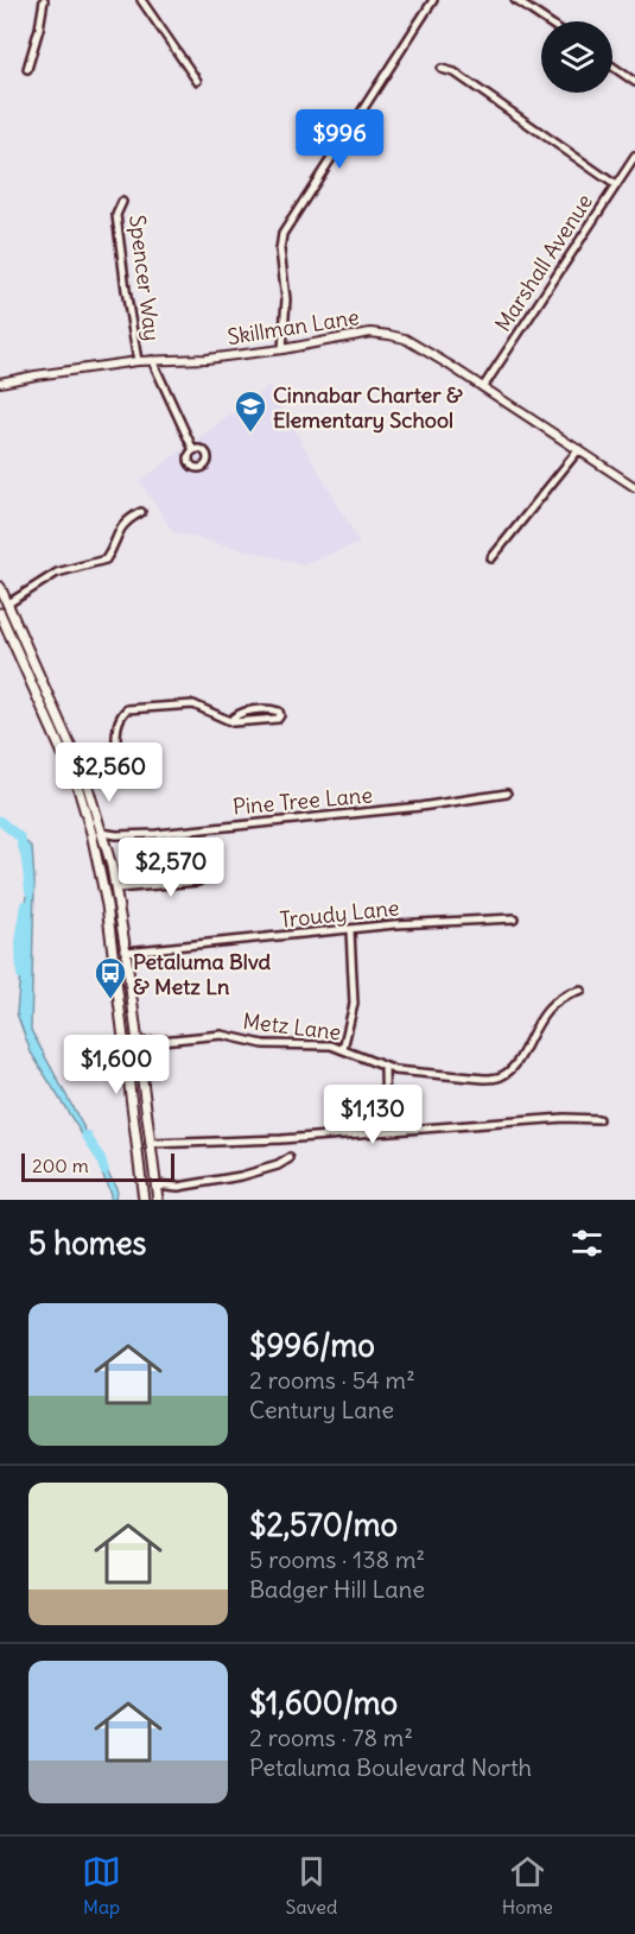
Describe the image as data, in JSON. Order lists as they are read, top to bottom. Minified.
{"streets":{"street":["Marshall Avenue","Spencer Way","Skillman Lane","Pine Tree Lane","Troudy Lane","Metz Lane"]},"crossings":[["Marshall Avenue","Skillman Lane"],["Spencer Way","Skillman Lane"]],"places":{"school or university":["Cinnabar Charter & Elementary School"],"bus stop":["Petaluma Blvd & Metz Ln"]},"scale_bar":"200 m","page":{"price":["$996","$2,560","$2,570","$1,600","$1,130"],"scale":"200 m","heading":"5 homes","list":[{"name":"$996/mo","note":"2 rooms · 54 m² · Century Lane"},{"name":"$2,570/mo","note":"5 rooms · 138 m² · Badger Hill Lane"},{"name":"$1,600/mo","note":"2 rooms · 78 m² · Petaluma Boulevard North"}],"tabs":["Map","Saved","Home"]}}
